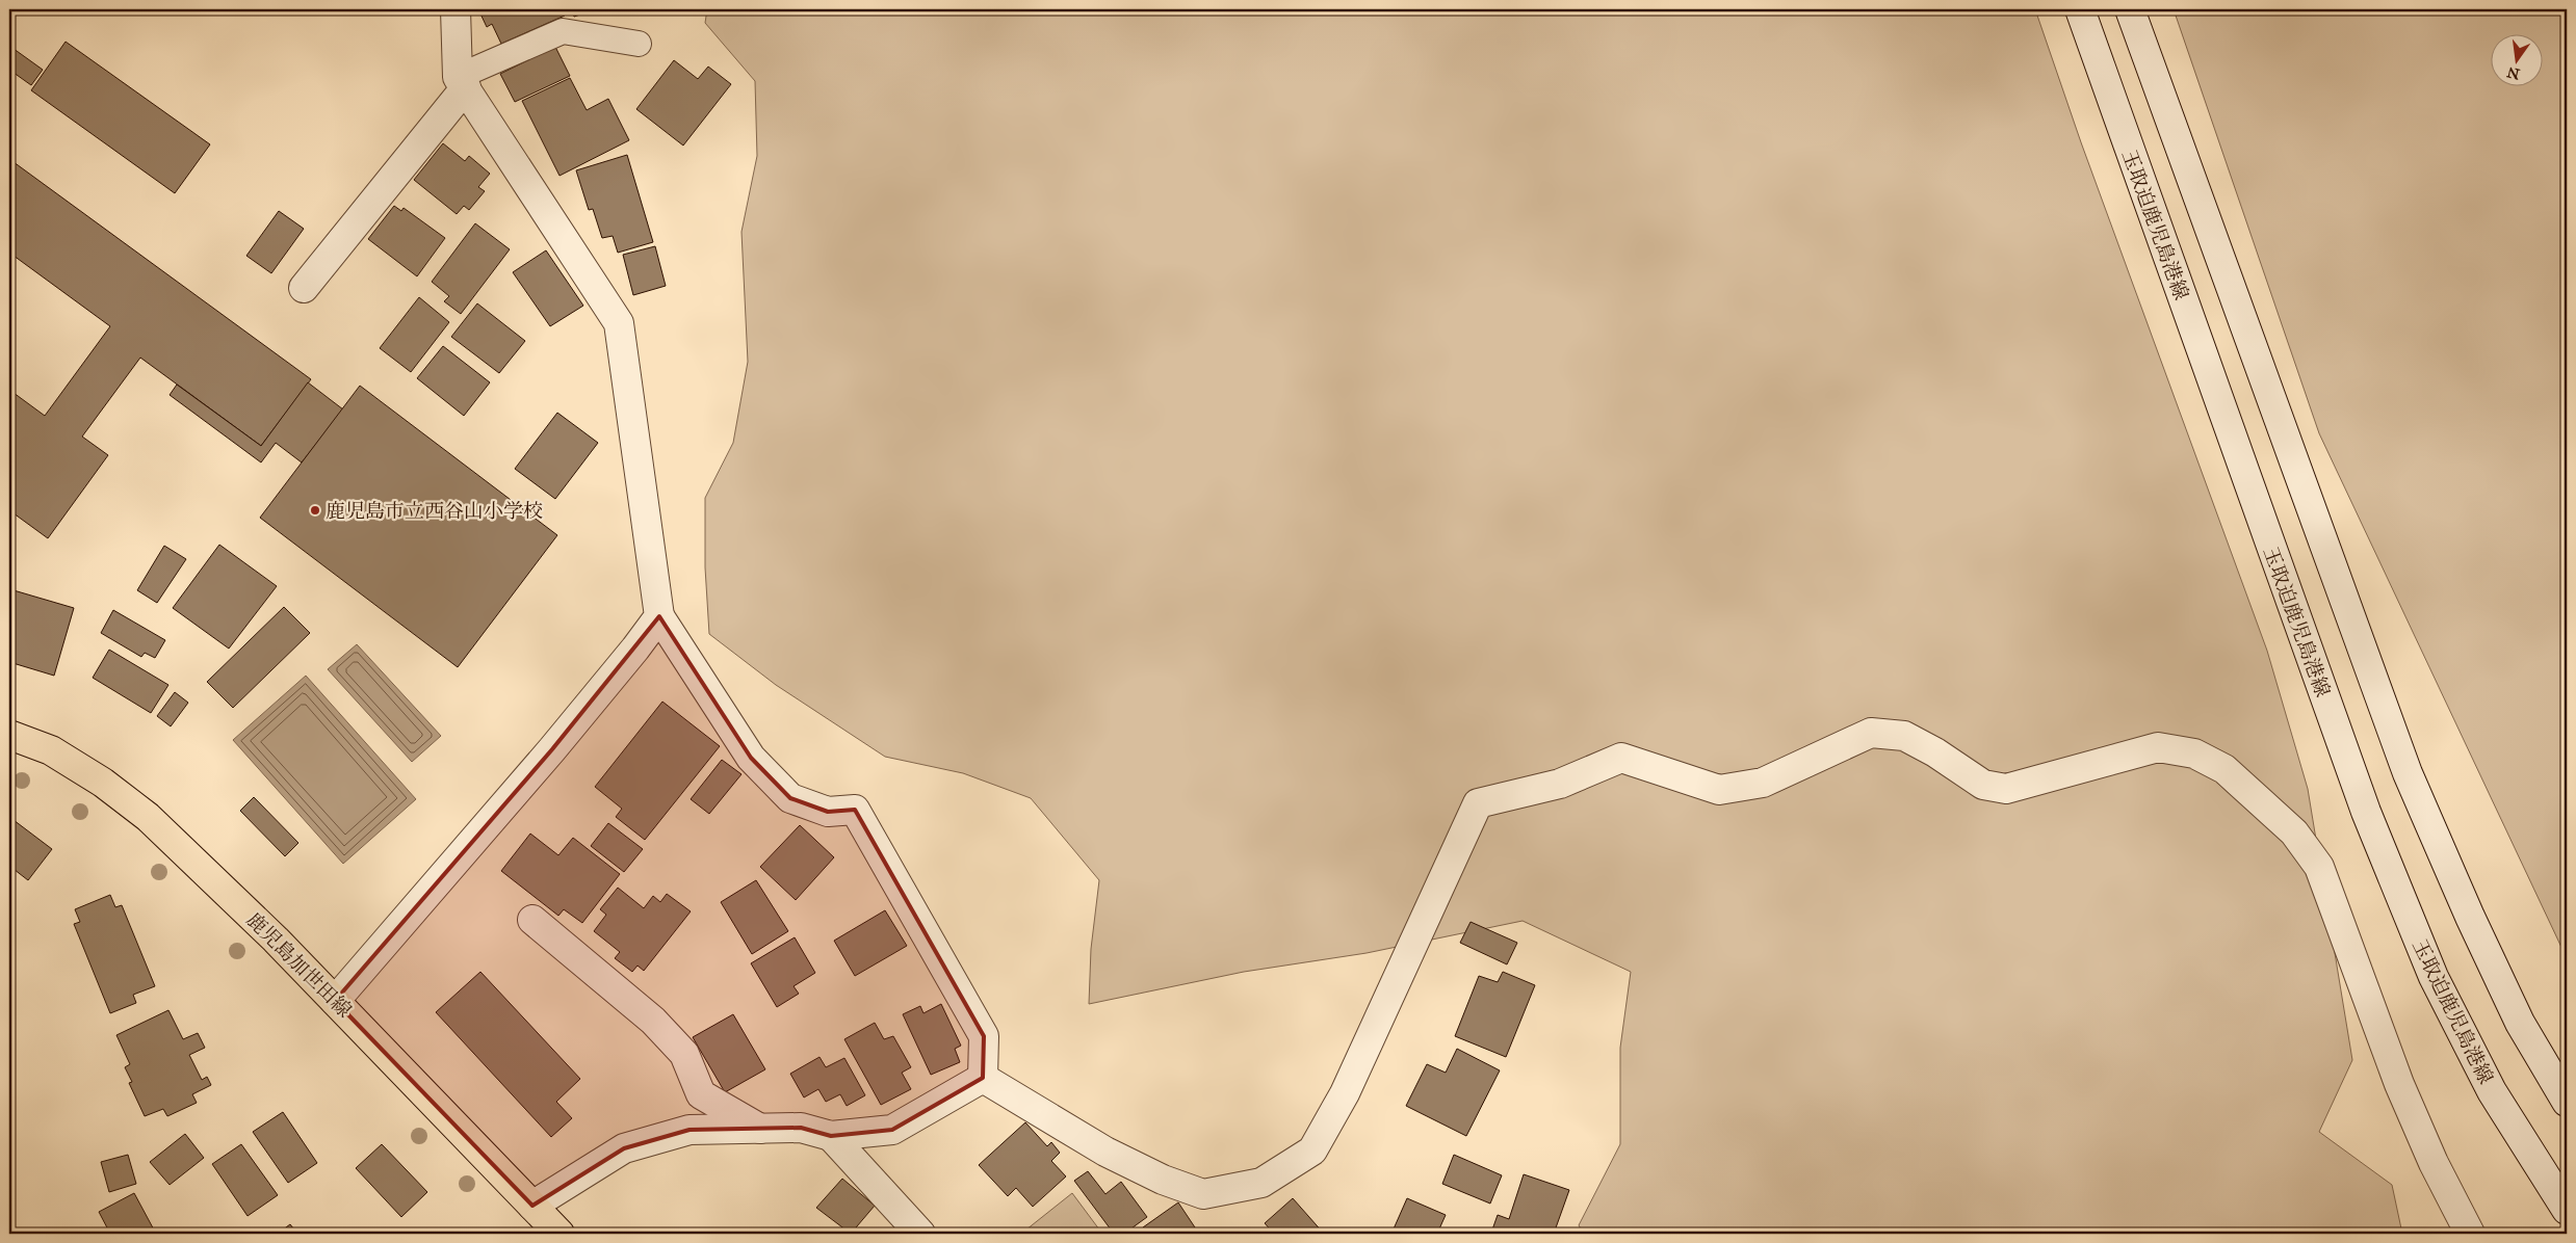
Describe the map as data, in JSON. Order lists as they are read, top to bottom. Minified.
{"streets":{"main road":["鹿児島加世田線"],"street":["玉取迫鹿児島港線"]},"places":["鹿児島市立西谷山小学校"],"north":"bottom"}
